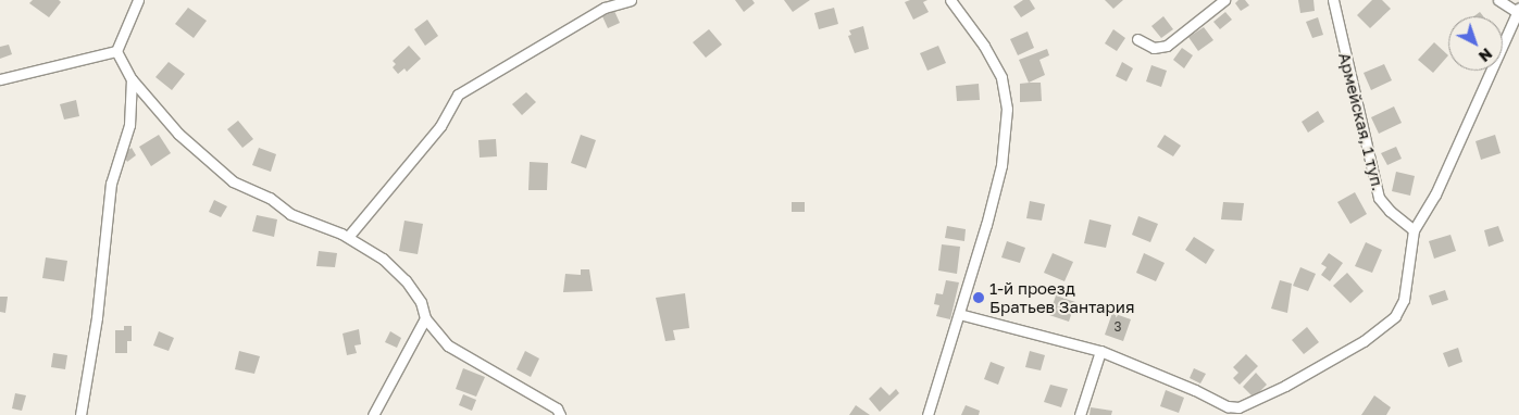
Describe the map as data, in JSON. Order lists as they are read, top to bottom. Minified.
{"streets":{"street":["Армейская, 1 туп."]},"places":["1-й проезд Братьев Зантария"],"house_numbers":["3"],"north":"bottom right"}
